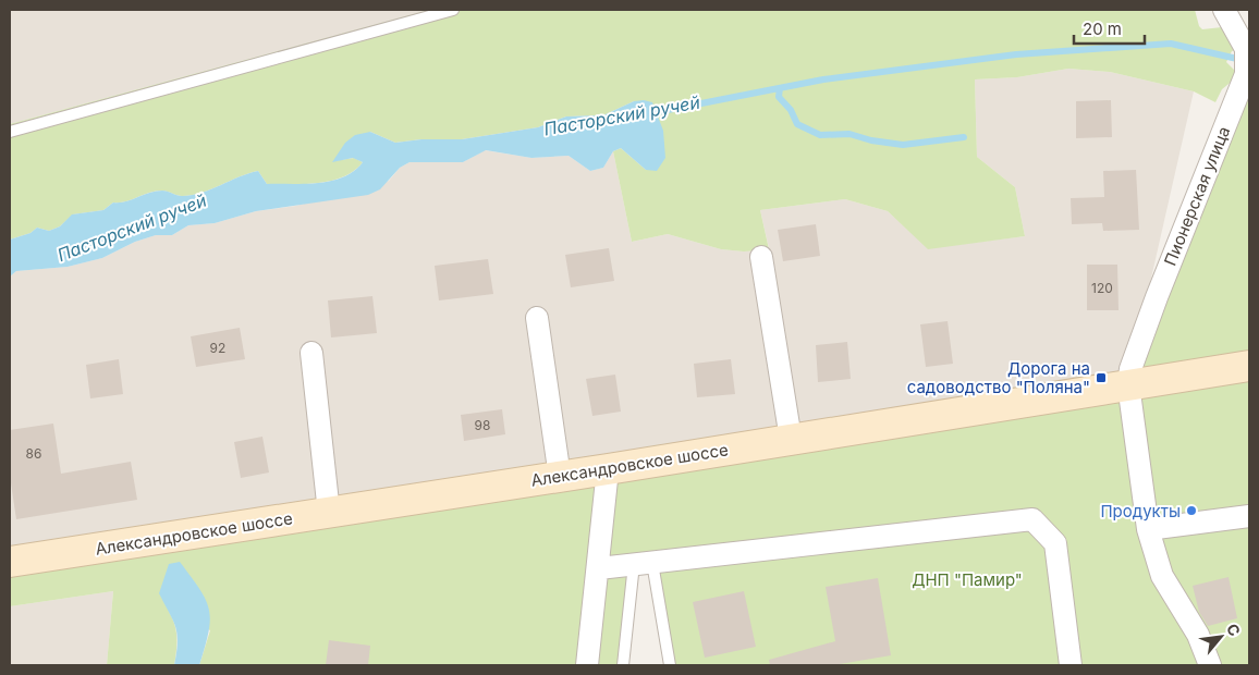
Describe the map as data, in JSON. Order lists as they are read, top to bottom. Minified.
{"streets":{"street":["Пионерская улица","Александровское шоссе"]},"crossings":[["Пионерская улица","Александровское шоссе"]],"water":["Пасторский ручей"],"parks":["ДНП \"Памир\""],"places":{"transit":["Дорога на садоводство \"Поляна\""],"other":["Продукты"]},"house_numbers":["120","92","98","86"],"scale_bar":"20 m","north":"top right"}
